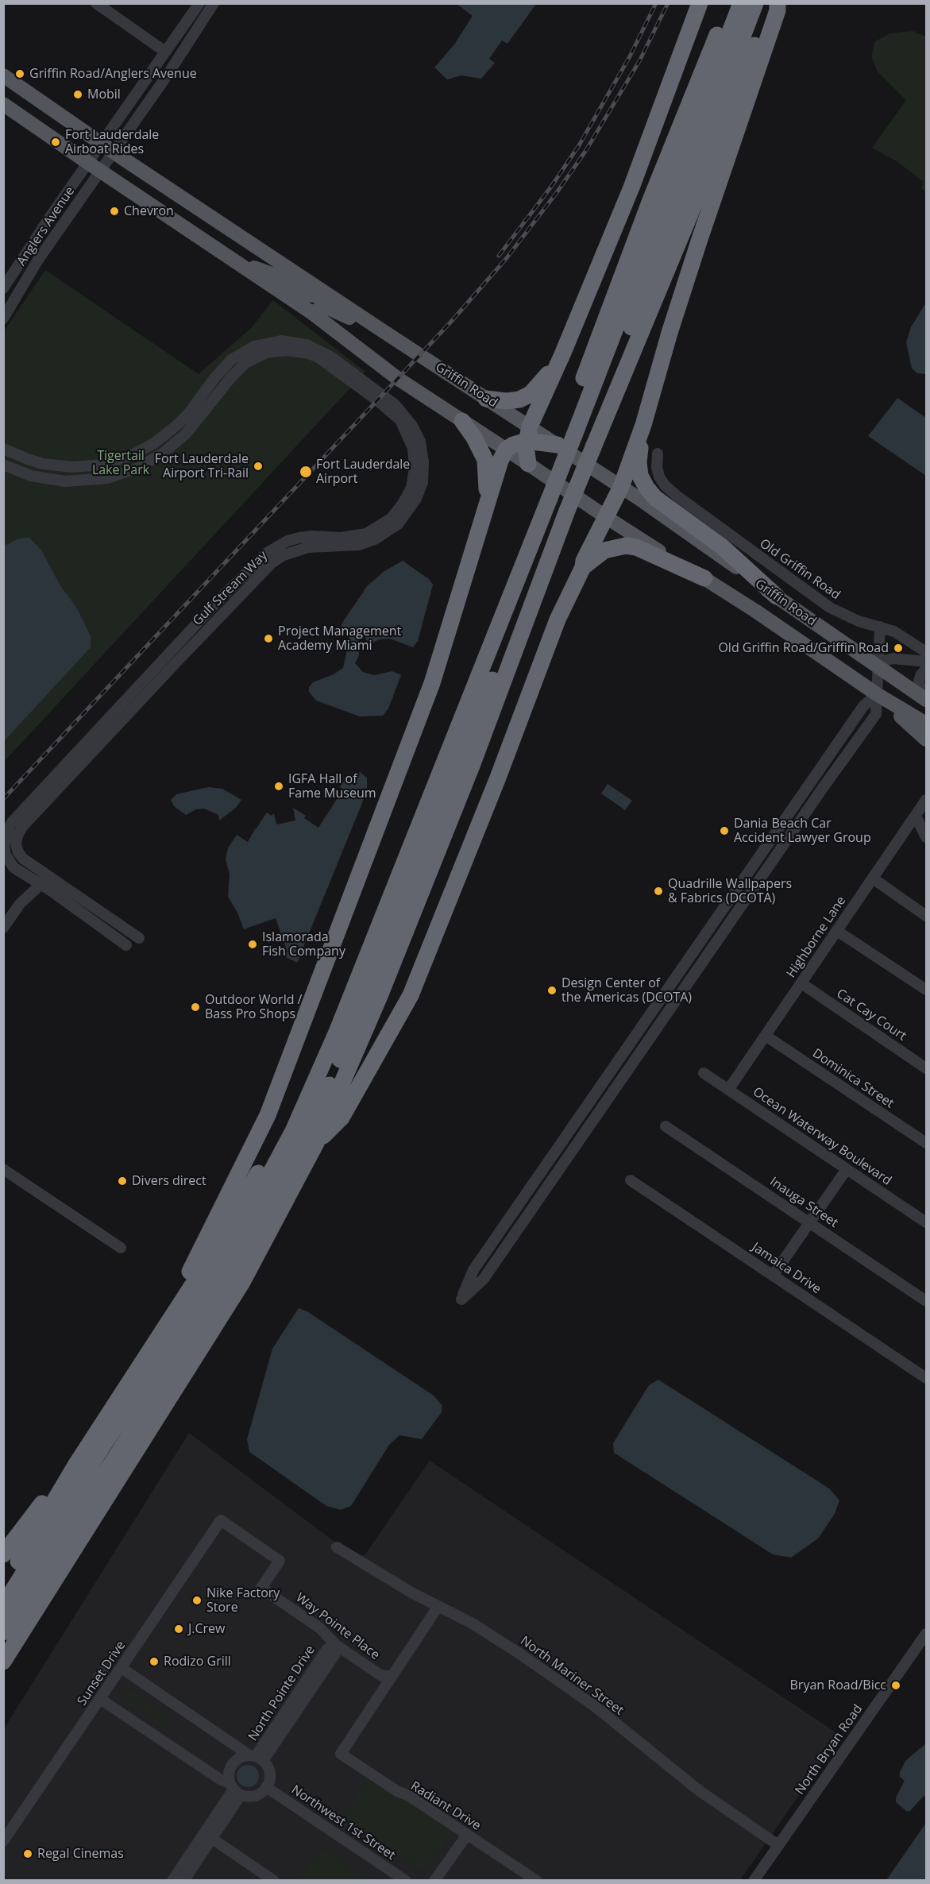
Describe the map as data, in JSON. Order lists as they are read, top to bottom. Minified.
{"streets":{"main road":["Griffin Road"],"street":["Anglers Avenue","Old Griffin Road","Gulf Stream Way","Highborne Lane","Cat Cay Court","Dominica Street","Ocean Waterway Boulevard","Inauga Street","Jamaica Drive","Way Pointe Place","Sunset Drive","North Mariner Street","North Pointe Drive","North Bryan Road","Radiant Drive","Northwest 1st Street"]},"crossings":[["Anglers Avenue","Griffin Road"],["Highborne Lane","Cat Cay Court"],["Highborne Lane","Dominica Street"],["Highborne Lane","Ocean Waterway Boulevard"],["Way Pointe Place","Sunset Drive"],["Way Pointe Place","North Pointe Drive"],["Way Pointe Place","Radiant Drive"],["North Mariner Street","North Bryan Road"],["North Pointe Drive","Northwest 1st Street"]],"parks":["Tigertail Lake Park"],"places":["Griffin Road/Anglers Avenue","Mobil","Fort Lauderdale Airboat Rides","Chevron","Fort Lauderdale Airport Tri-Rail","Fort Lauderdale Airport","Project Management Academy Miami","Old Griffin Road/Griffin Road","IGFA Hall of Fame Museum","Dania Beach Car Accident Lawyer Group","Quadrille Wallpapers & Fabrics (DCOTA)","Islamorada Fish Company","Design Center of the Americas (DCOTA)","Outdoor World / Bass Pro Shops","Divers direct","Nike Factory Store","J.Crew","Rodizo Grill","Bryan Road/Bicc","Regal Cinemas"]}
